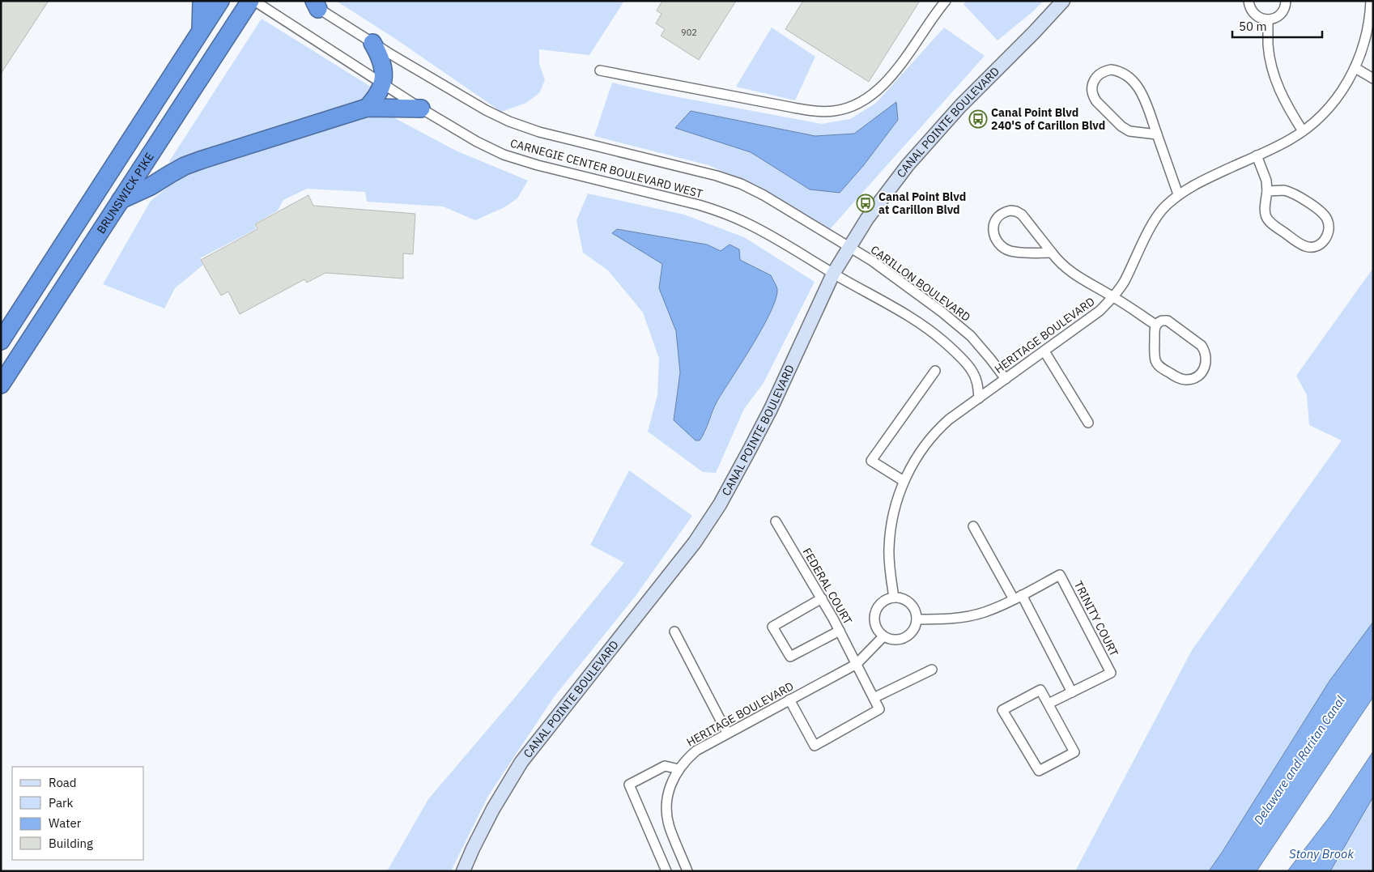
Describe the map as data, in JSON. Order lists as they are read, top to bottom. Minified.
{"streets":{"highway":["BRUNSWICK PIKE"],"street":["CANAL POINTE BOULEVARD","CARNEGIE CENTER BOULEVARD WEST","CARILLON BOULEVARD","HERITAGE BOULEVARD","FEDERAL COURT","TRINITY COURT"]},"crossings":[["CANAL POINTE BOULEVARD","CARNEGIE CENTER BOULEVARD WEST"],["CANAL POINTE BOULEVARD","CARILLON BOULEVARD"],["CARNEGIE CENTER BOULEVARD WEST","CARILLON BOULEVARD"],["CARILLON BOULEVARD","HERITAGE BOULEVARD"],["HERITAGE BOULEVARD","FEDERAL COURT"],["HERITAGE BOULEVARD","TRINITY COURT"]],"water":["Delaware and Raritan Canal","Stony Brook"],"places":{"bus stop":["Canal Point Blvd 240'S of Carillon Blvd","Canal Point Blvd at Carillon Blvd"]},"house_numbers":["902"],"legend":["Road","Park","Water","Building"],"scale_bar":"50 m"}
